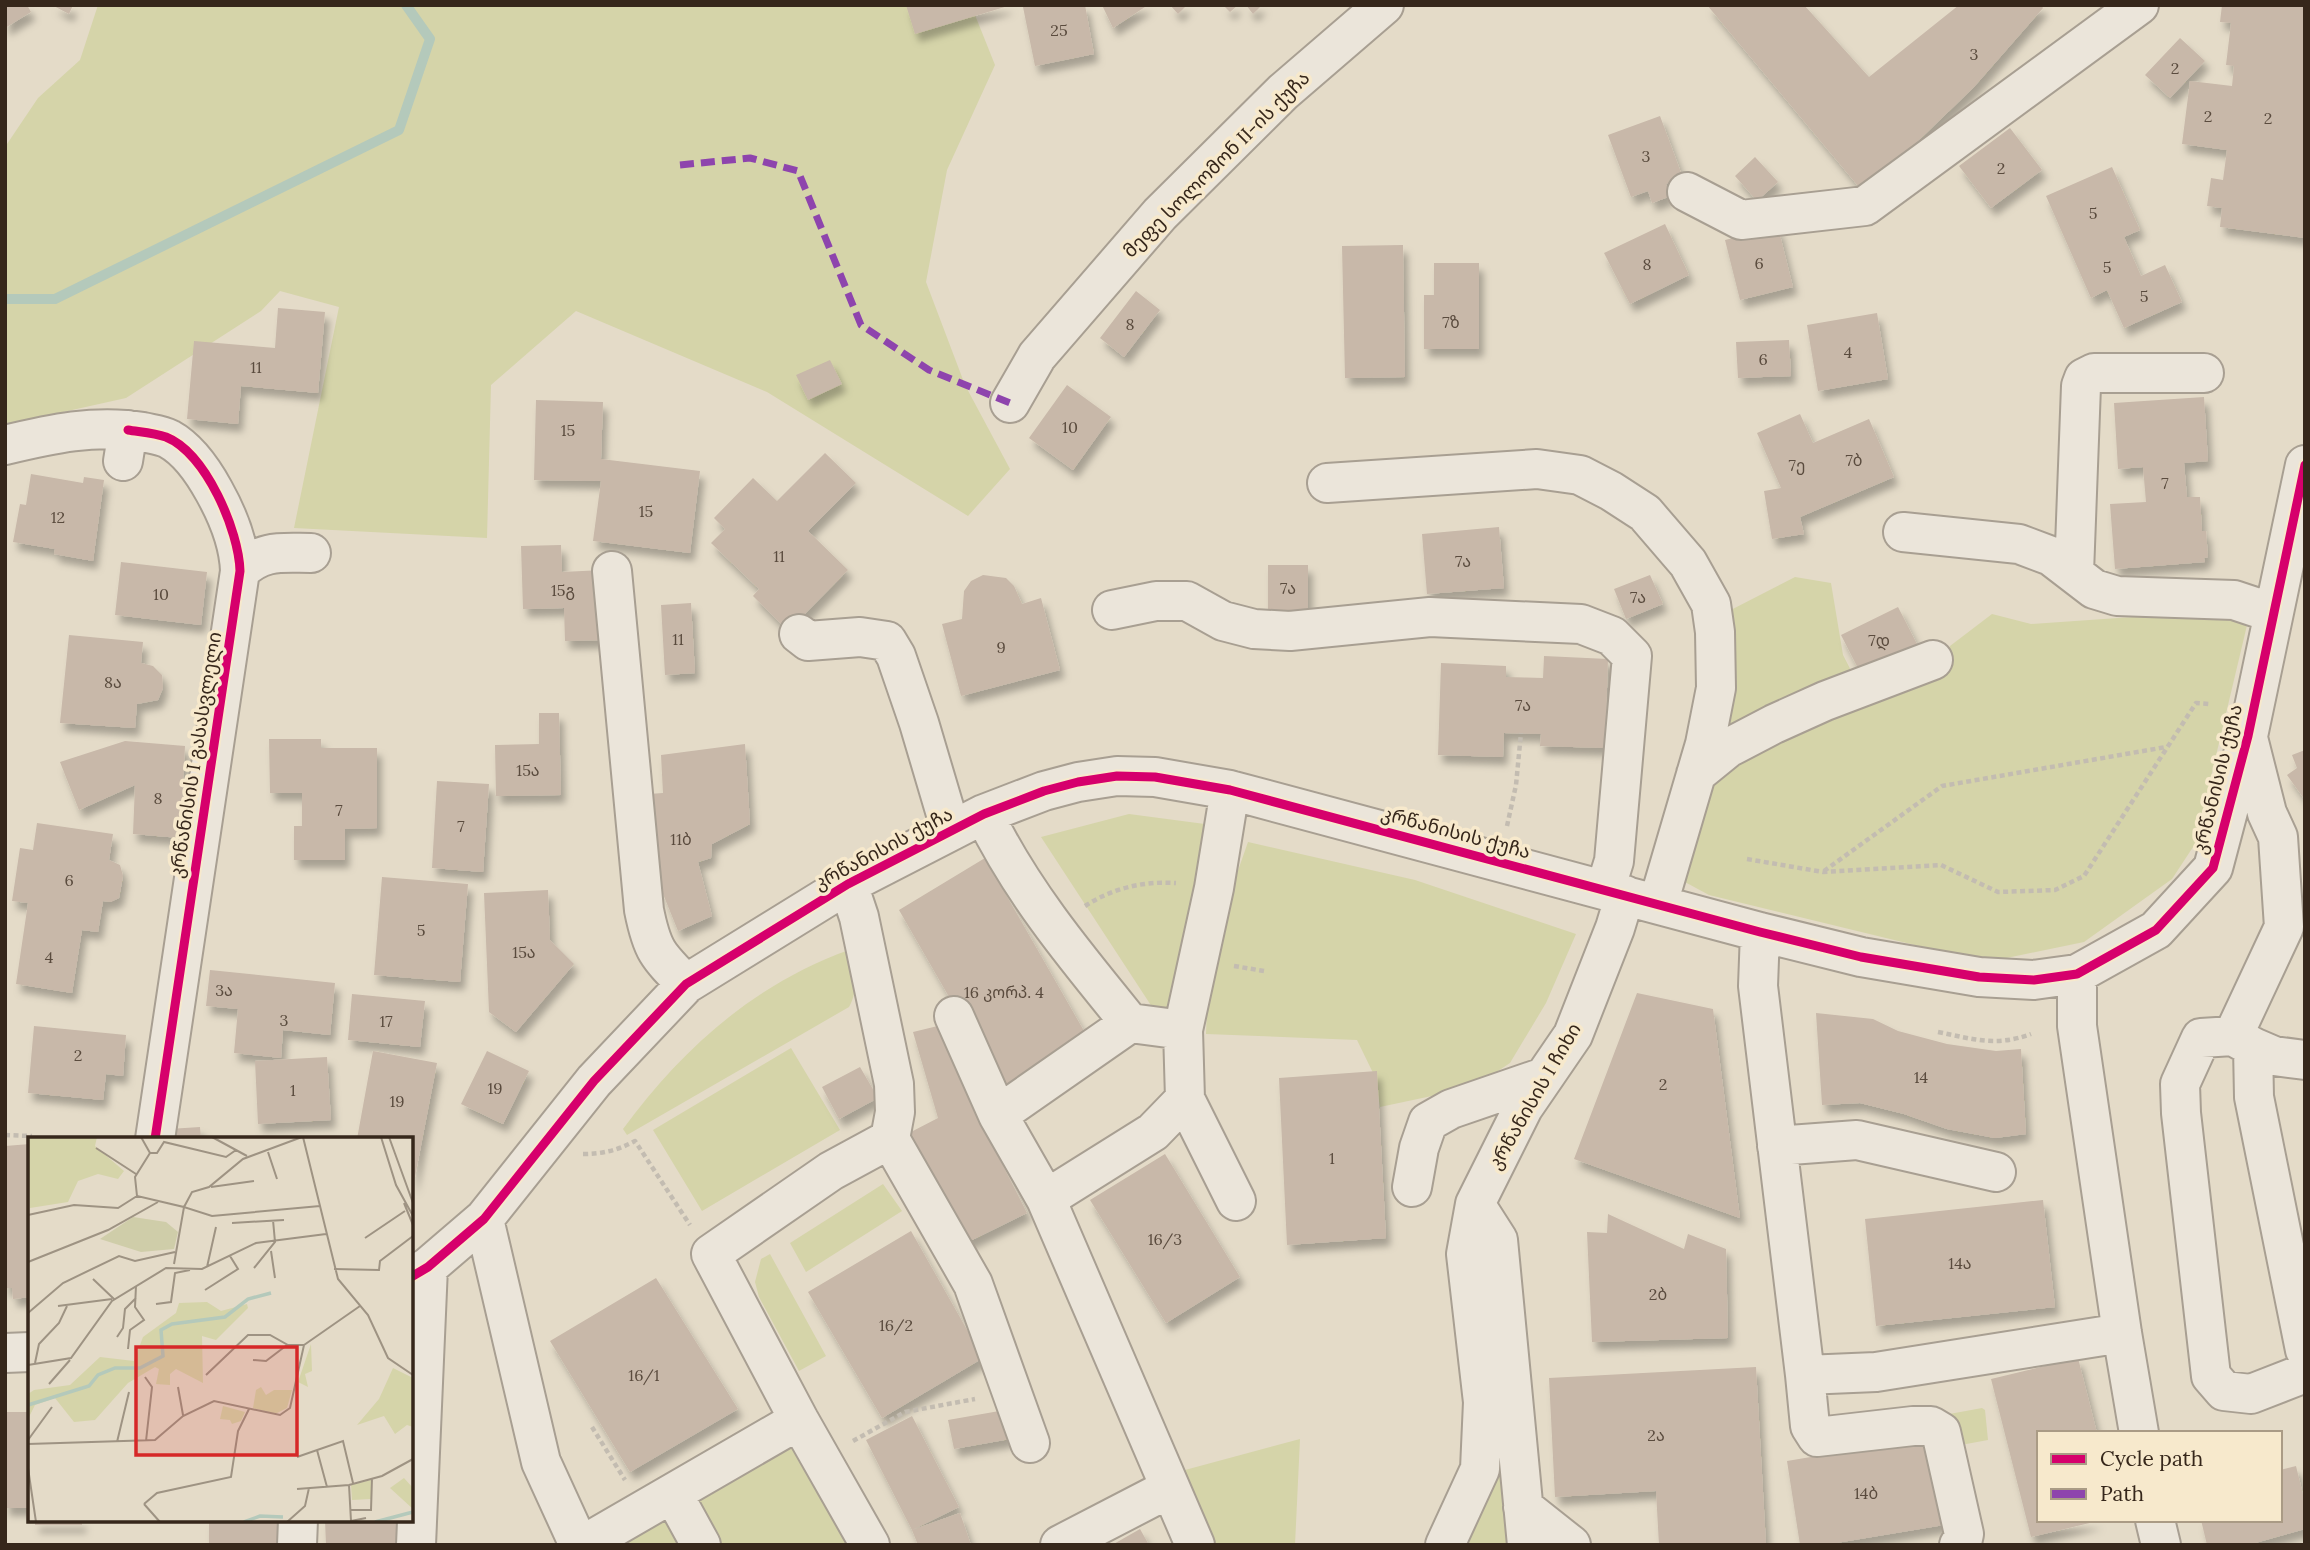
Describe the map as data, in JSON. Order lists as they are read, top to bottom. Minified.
{"streets":{"street":["მეფე სოლომონ II-ის ქუჩა","კრწანისის I გასასვლელი","კრწანისის ქუჩა","კრწანისის I ჩიხი"]},"crossings":[["კრწანისის ქუჩა","კრწანისის I ჩიხი"]],"house_numbers":["25","3","2","2","2","3","2","5","6","8","5","5","7ზ","8","4","6","11","10","15","7ბ","7ე","7","15","12","11","7ა","7ა","15გ","10","7ა","11","7დ","9","8ა","7ა","15ა","8","7","7","11ბ","6","5","15ა","4","3ა","16 კორპ. 4","3","17","2","14","2","19","1","19","1","16/3","14ა","2ბ","16/2","16/1","2ა","14ბ"],"legend":["Cycle path","Path"]}
